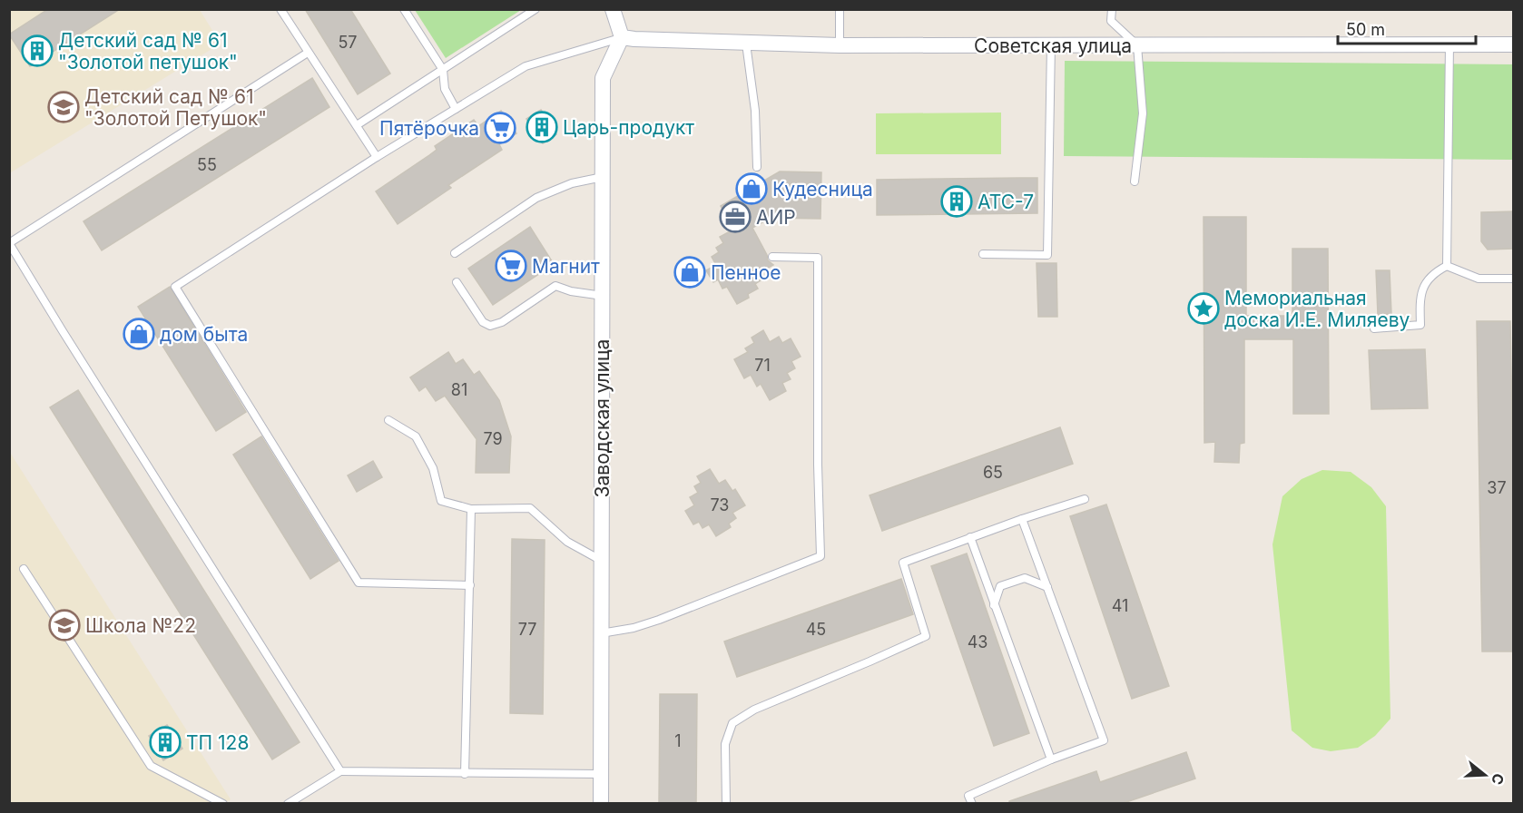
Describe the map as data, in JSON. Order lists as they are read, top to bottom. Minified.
{"streets":{"street":["Советская улица","Заводская улица"]},"crossings":[["Советская улица","Заводская улица"]],"places":{"building":["Детский сад № 61 \"Золотой петушок\"","Царь-продукт","АТС-7","ТП 128"],"school or university":["Детский сад № 61 \"Золотой Петушок\"","Школа №22"],"supermarket":["Пятёрочка","Магнит"],"shop":["Кудесница","Пенное","дом быта"],"office":["АИР"],"place":["Мемориальная доска И.Е. Миляеву"]},"house_numbers":["57","55","71","81","79","65","37","73","41","77","45","43","1"],"scale_bar":"50 m","north":"right"}
